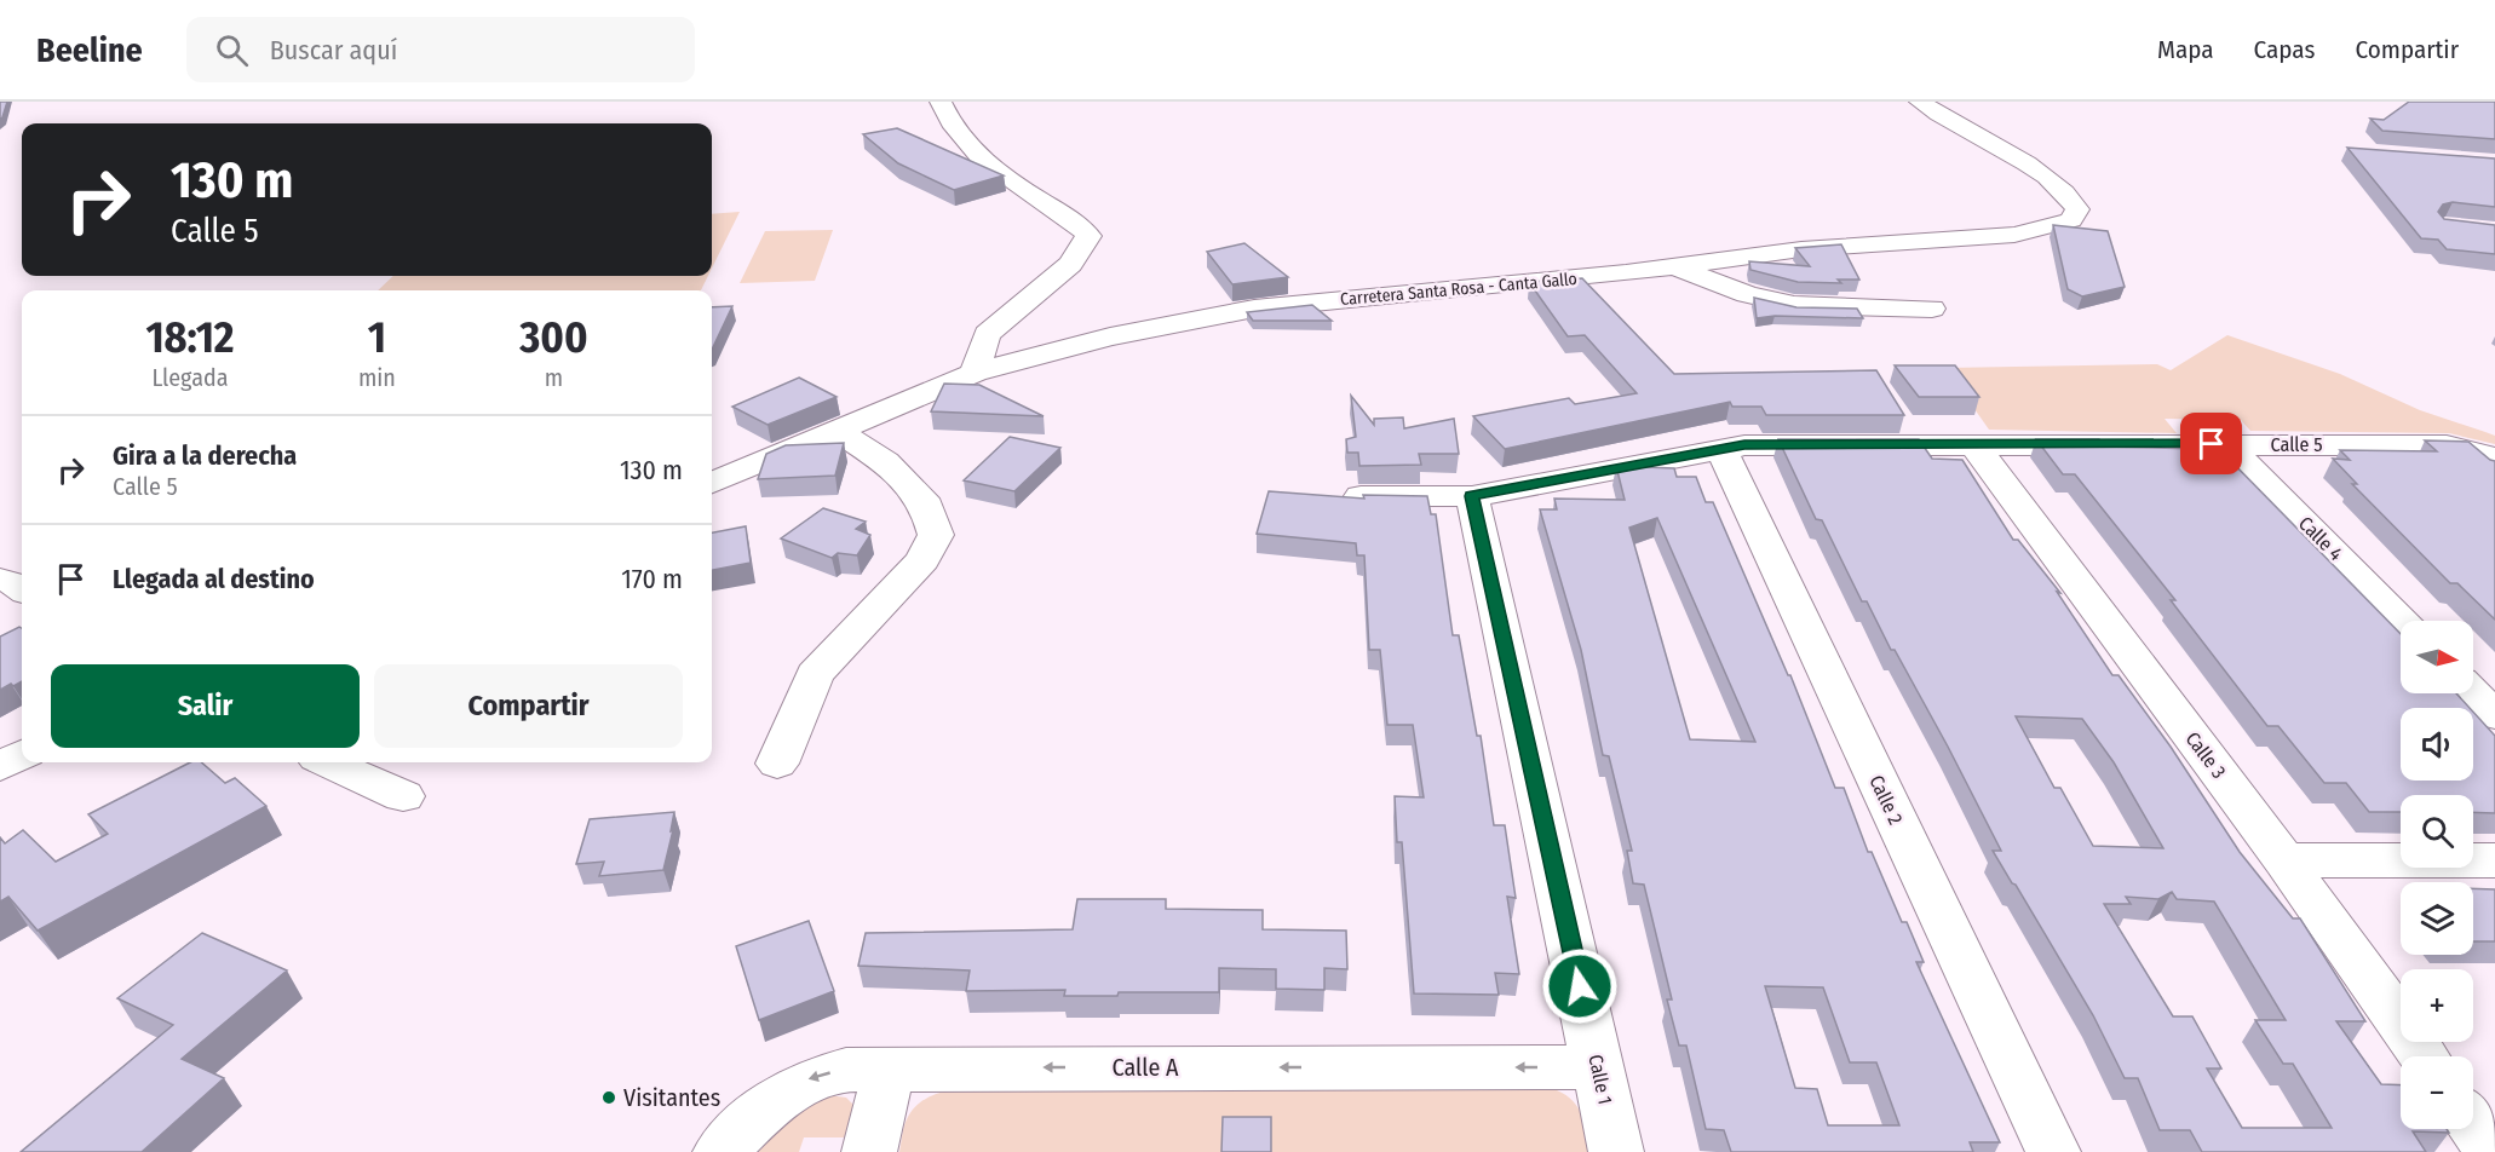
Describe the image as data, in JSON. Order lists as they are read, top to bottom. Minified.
{"streets":{"street":["Carretera Santa Rosa - Canta Gallo","Calle 5","Calle 4","Calle 3","Calle 2","Calle A","Calle 1"]},"crossings":[["Calle 5","Calle 4"],["Calle 5","Calle 3"],["Calle 5","Calle 2"],["Calle 5","Calle 1"],["Calle A","Calle 1"]],"one_way":["Calle A"],"places":["Visitantes"],"north":"right","page":{"header":"Beeline","search":"Buscar aquí","nav":["Mapa","Capas","Compartir"],"turn":["130 m","Calle 5"],"eta":["18:12","Llegada","1","min","300","m"],"list":[{"name":"Gira a la derecha","note":"Calle 5","value":"130 m"},{"name":"Llegada al destino","value":"170 m"}],"map_buttons":["+","−"],"buttons":["Salir","Compartir"]}}
